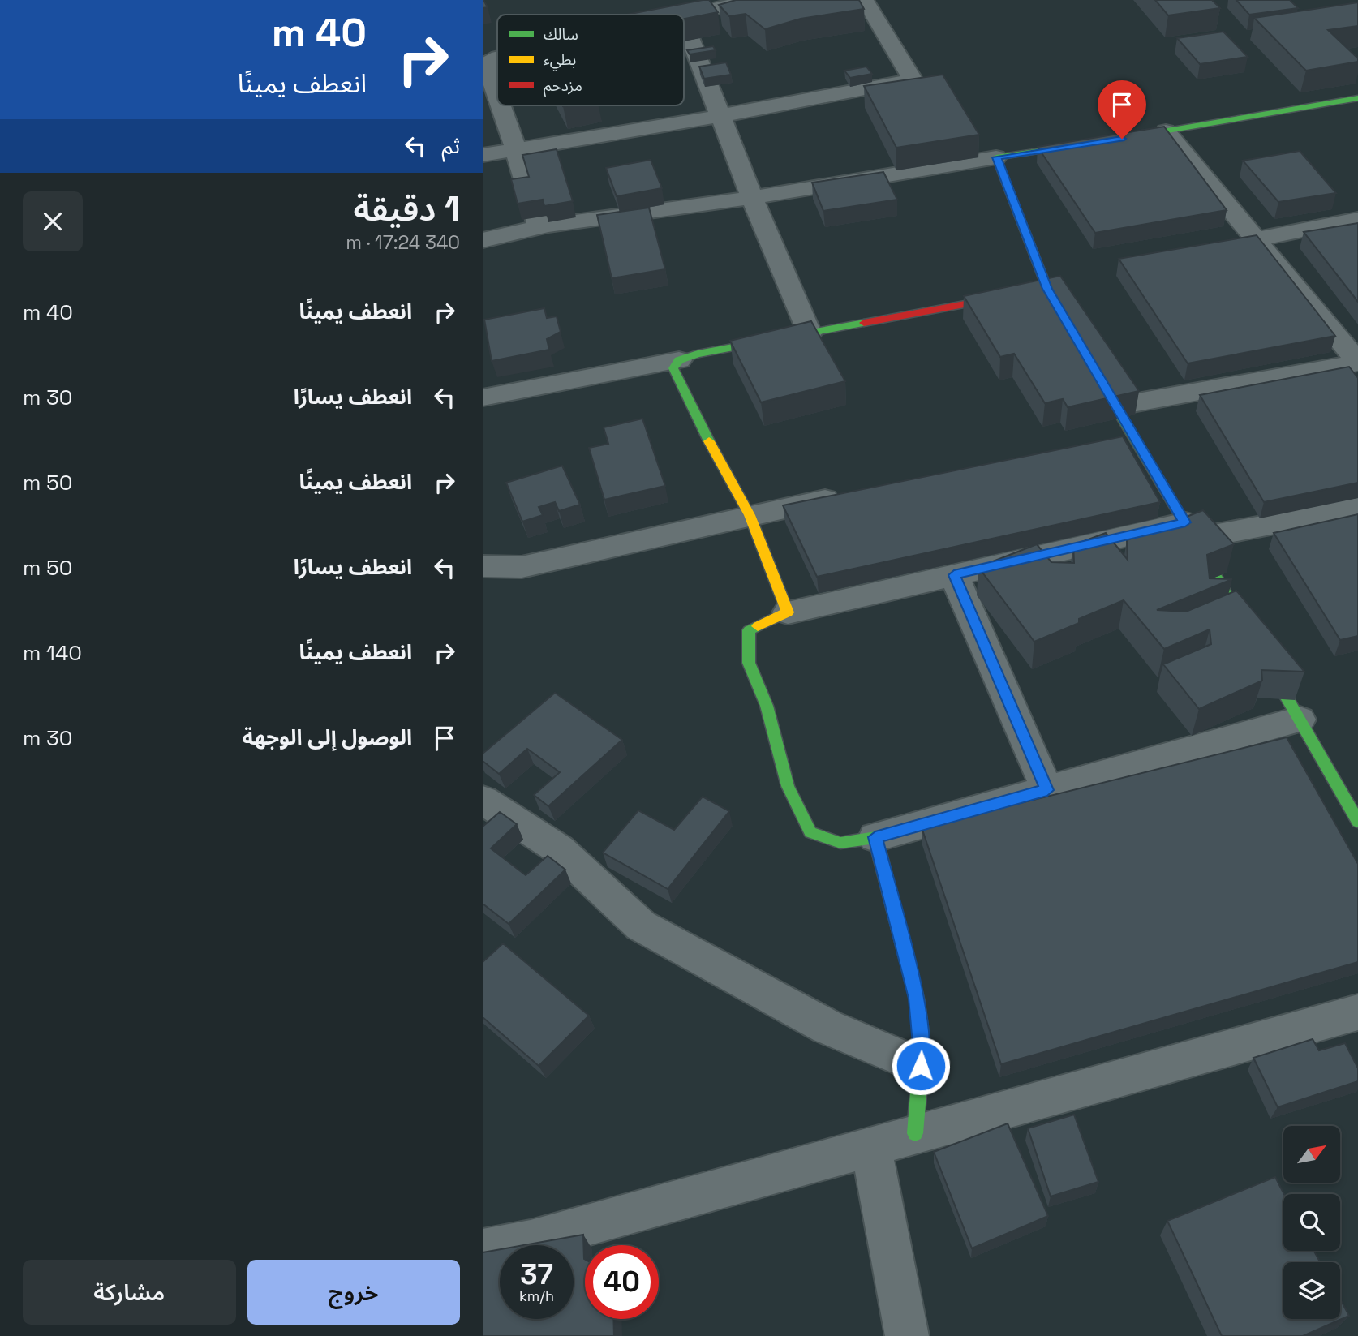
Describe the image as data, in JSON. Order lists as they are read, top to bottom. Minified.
{"legend":["سالك","بطيء","مزدحم"],"north":"top right","page":{"turn":["40 m","انعطف يمينًا"],"then":"ثم","heading":["1 دقيقة","340 m · 17:24"],"list":[{"name":"انعطف يمينًا","value":"40 m"},{"name":"انعطف يسارًا","value":"30 m"},{"name":"انعطف يمينًا","value":"50 m"},{"name":"انعطف يسارًا","value":"50 m"},{"name":"انعطف يمينًا","value":"140 m"},{"name":"الوصول إلى الوجهة","value":"30 m"}],"speed":"37 km/h","limit":"40","buttons":["خروج","مشاركة"]}}
